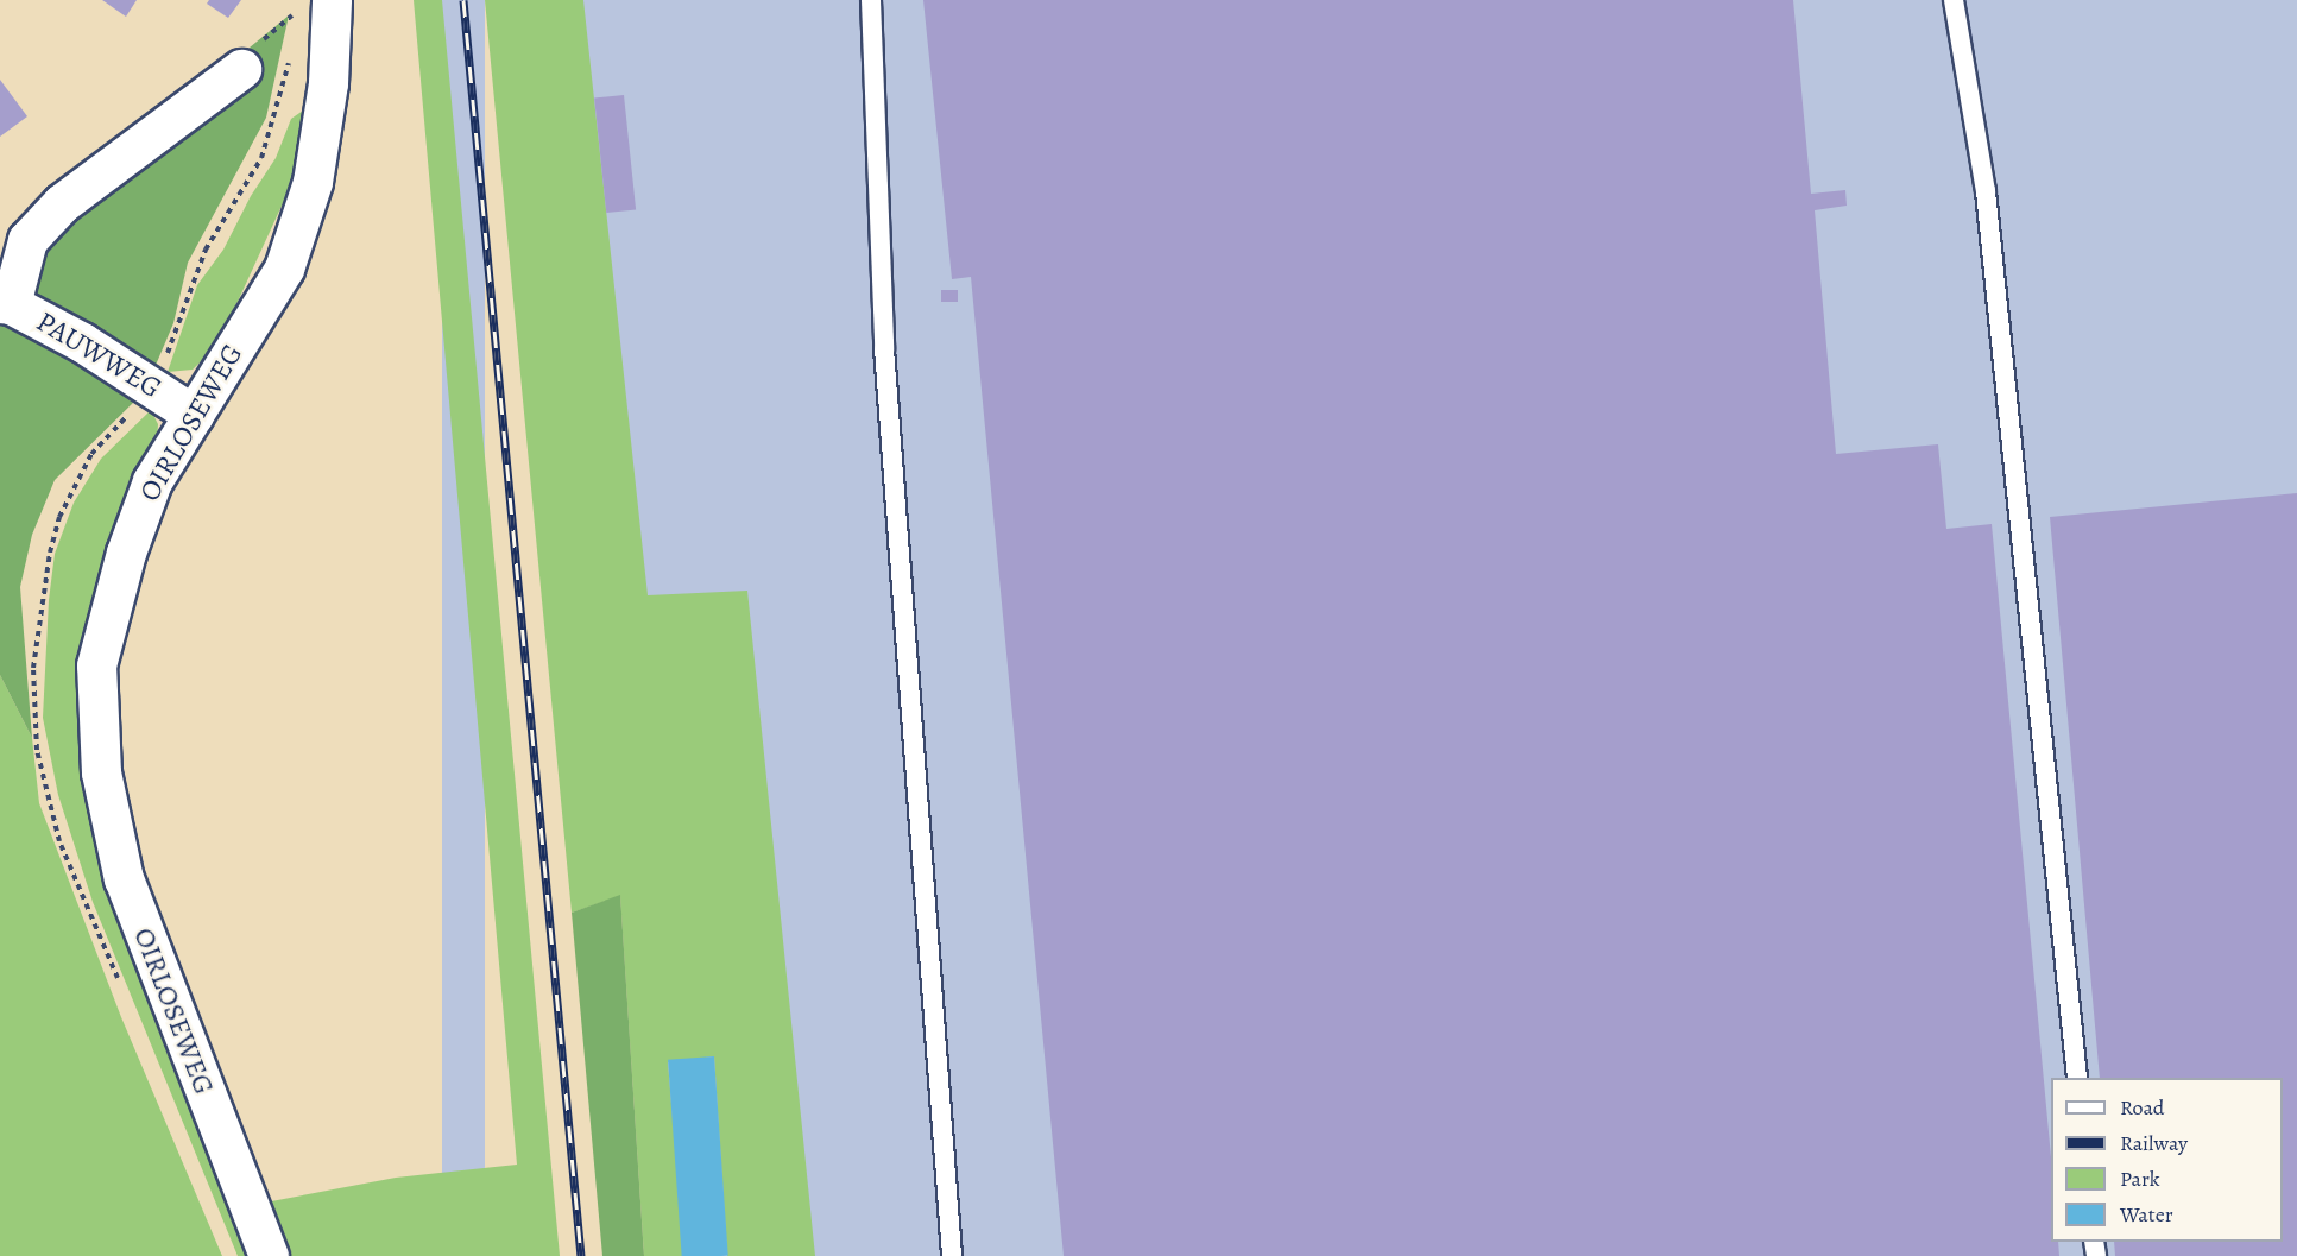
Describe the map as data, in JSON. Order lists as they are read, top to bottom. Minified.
{"streets":{"street":["PAUWWEG","OIRLOSEWEG"]},"crossings":[["PAUWWEG","OIRLOSEWEG"]],"legend":["Road","Railway","Park","Water"]}
